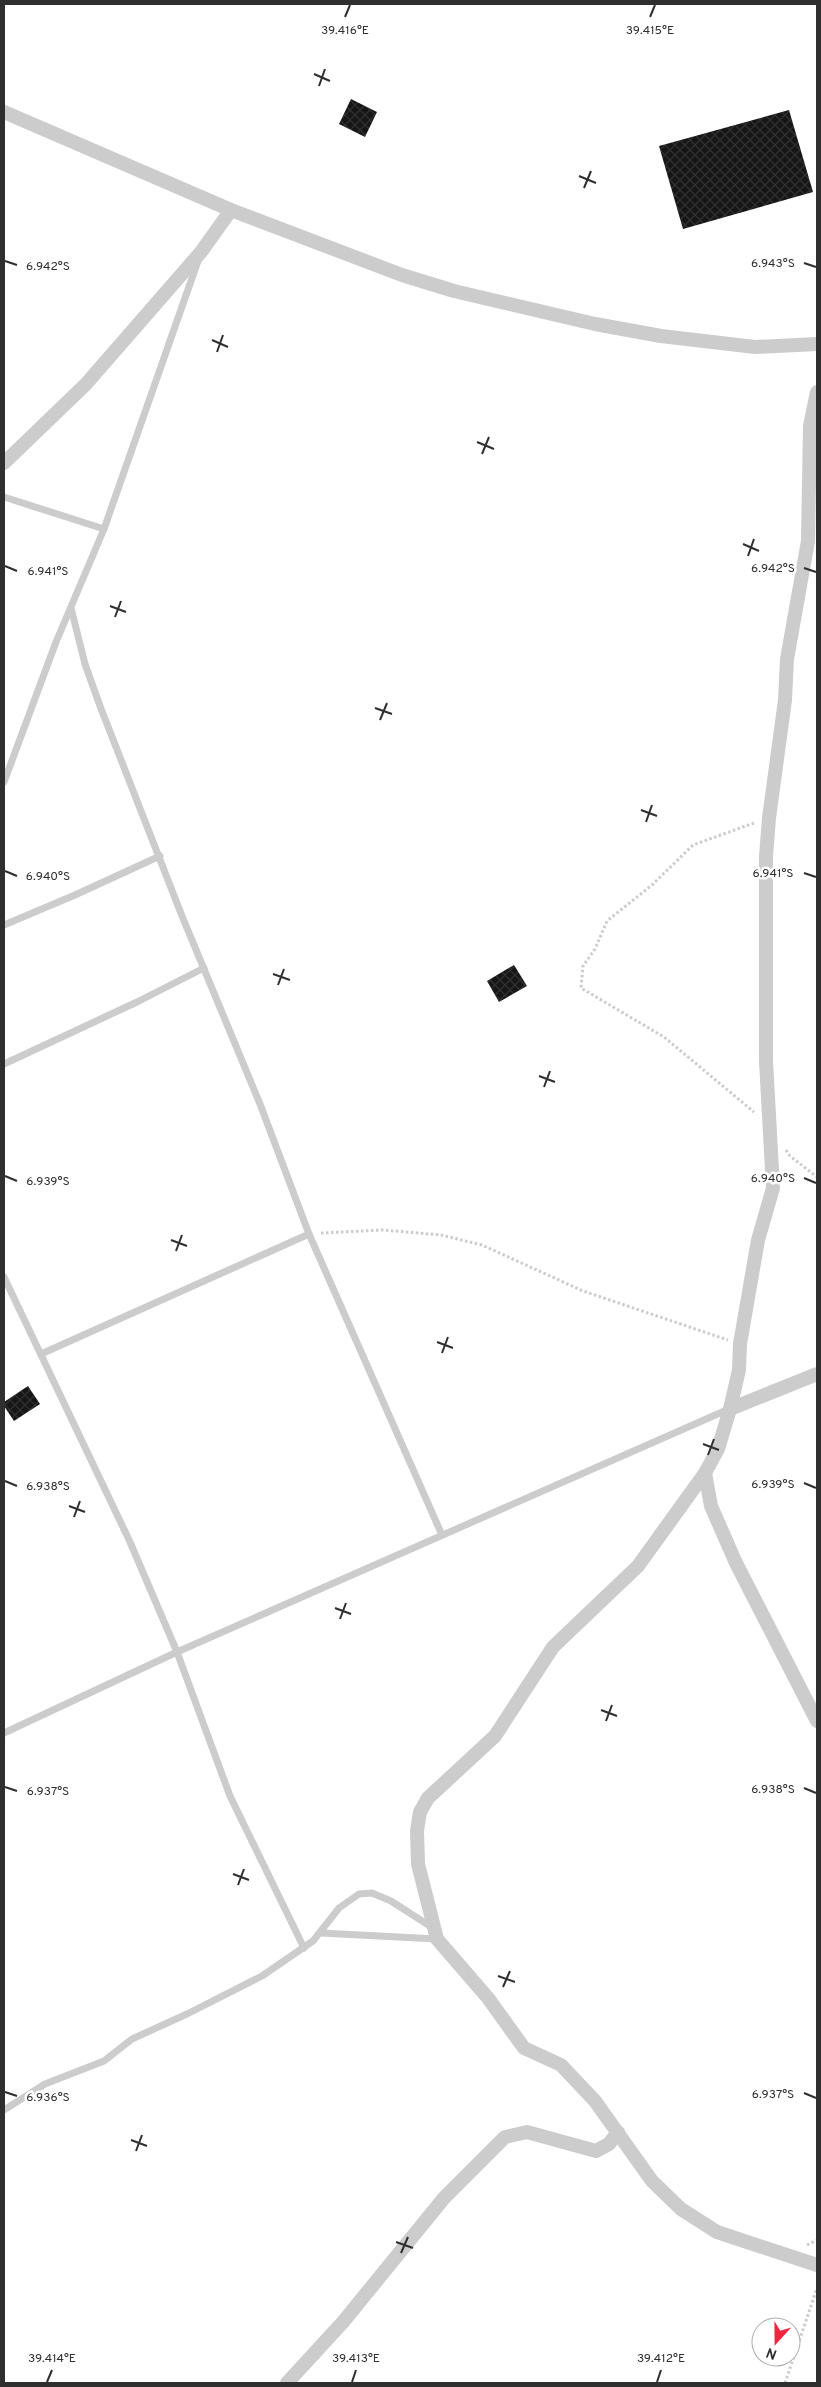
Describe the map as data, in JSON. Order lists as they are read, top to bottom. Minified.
{"north":"bottom","coordinates":["39.416°E","39.415°E","6.943°S","6.942°S","6.941°S","6.940°S","6.939°S","6.938°S","6.937°S","6.936°S","39.414°E","39.413°E","39.412°E"]}
